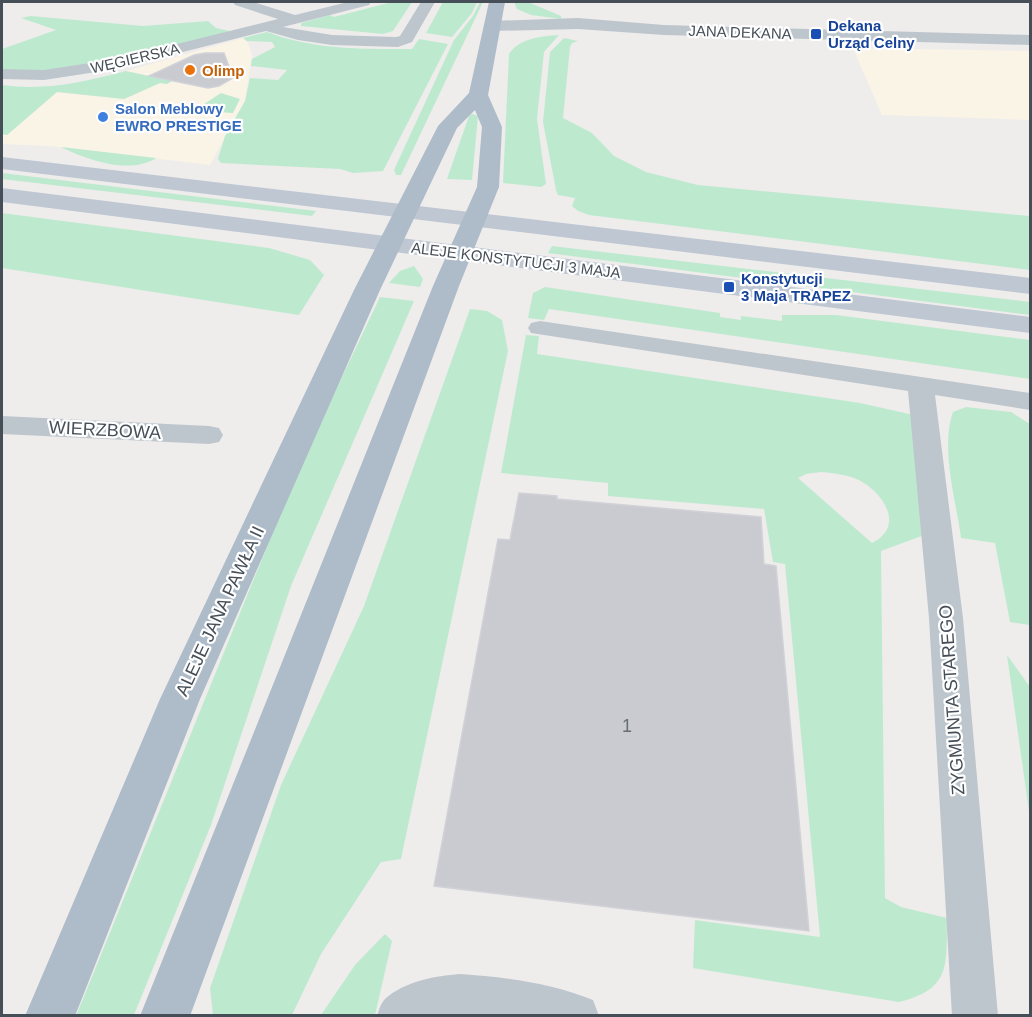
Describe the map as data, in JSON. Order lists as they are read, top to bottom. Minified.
{"streets":{"main road":["ALEJE KONSTYTUCJI 3 MAJA","ALEJE JANA PAWŁA II"],"street":["JANA DEKANA","WĘGIERSKA","WIERZBOWA","ZYGMUNTA STAREGO"]},"crossings":[["ALEJE KONSTYTUCJI 3 MAJA","ALEJE JANA PAWŁA II"]],"places":{"transit":["Dekana Urząd Celny","Konstytucji 3 Maja TRAPEZ"],"other":["Olimp","Salon Meblowy EWRO PRESTIGE"]},"house_numbers":["1"]}
